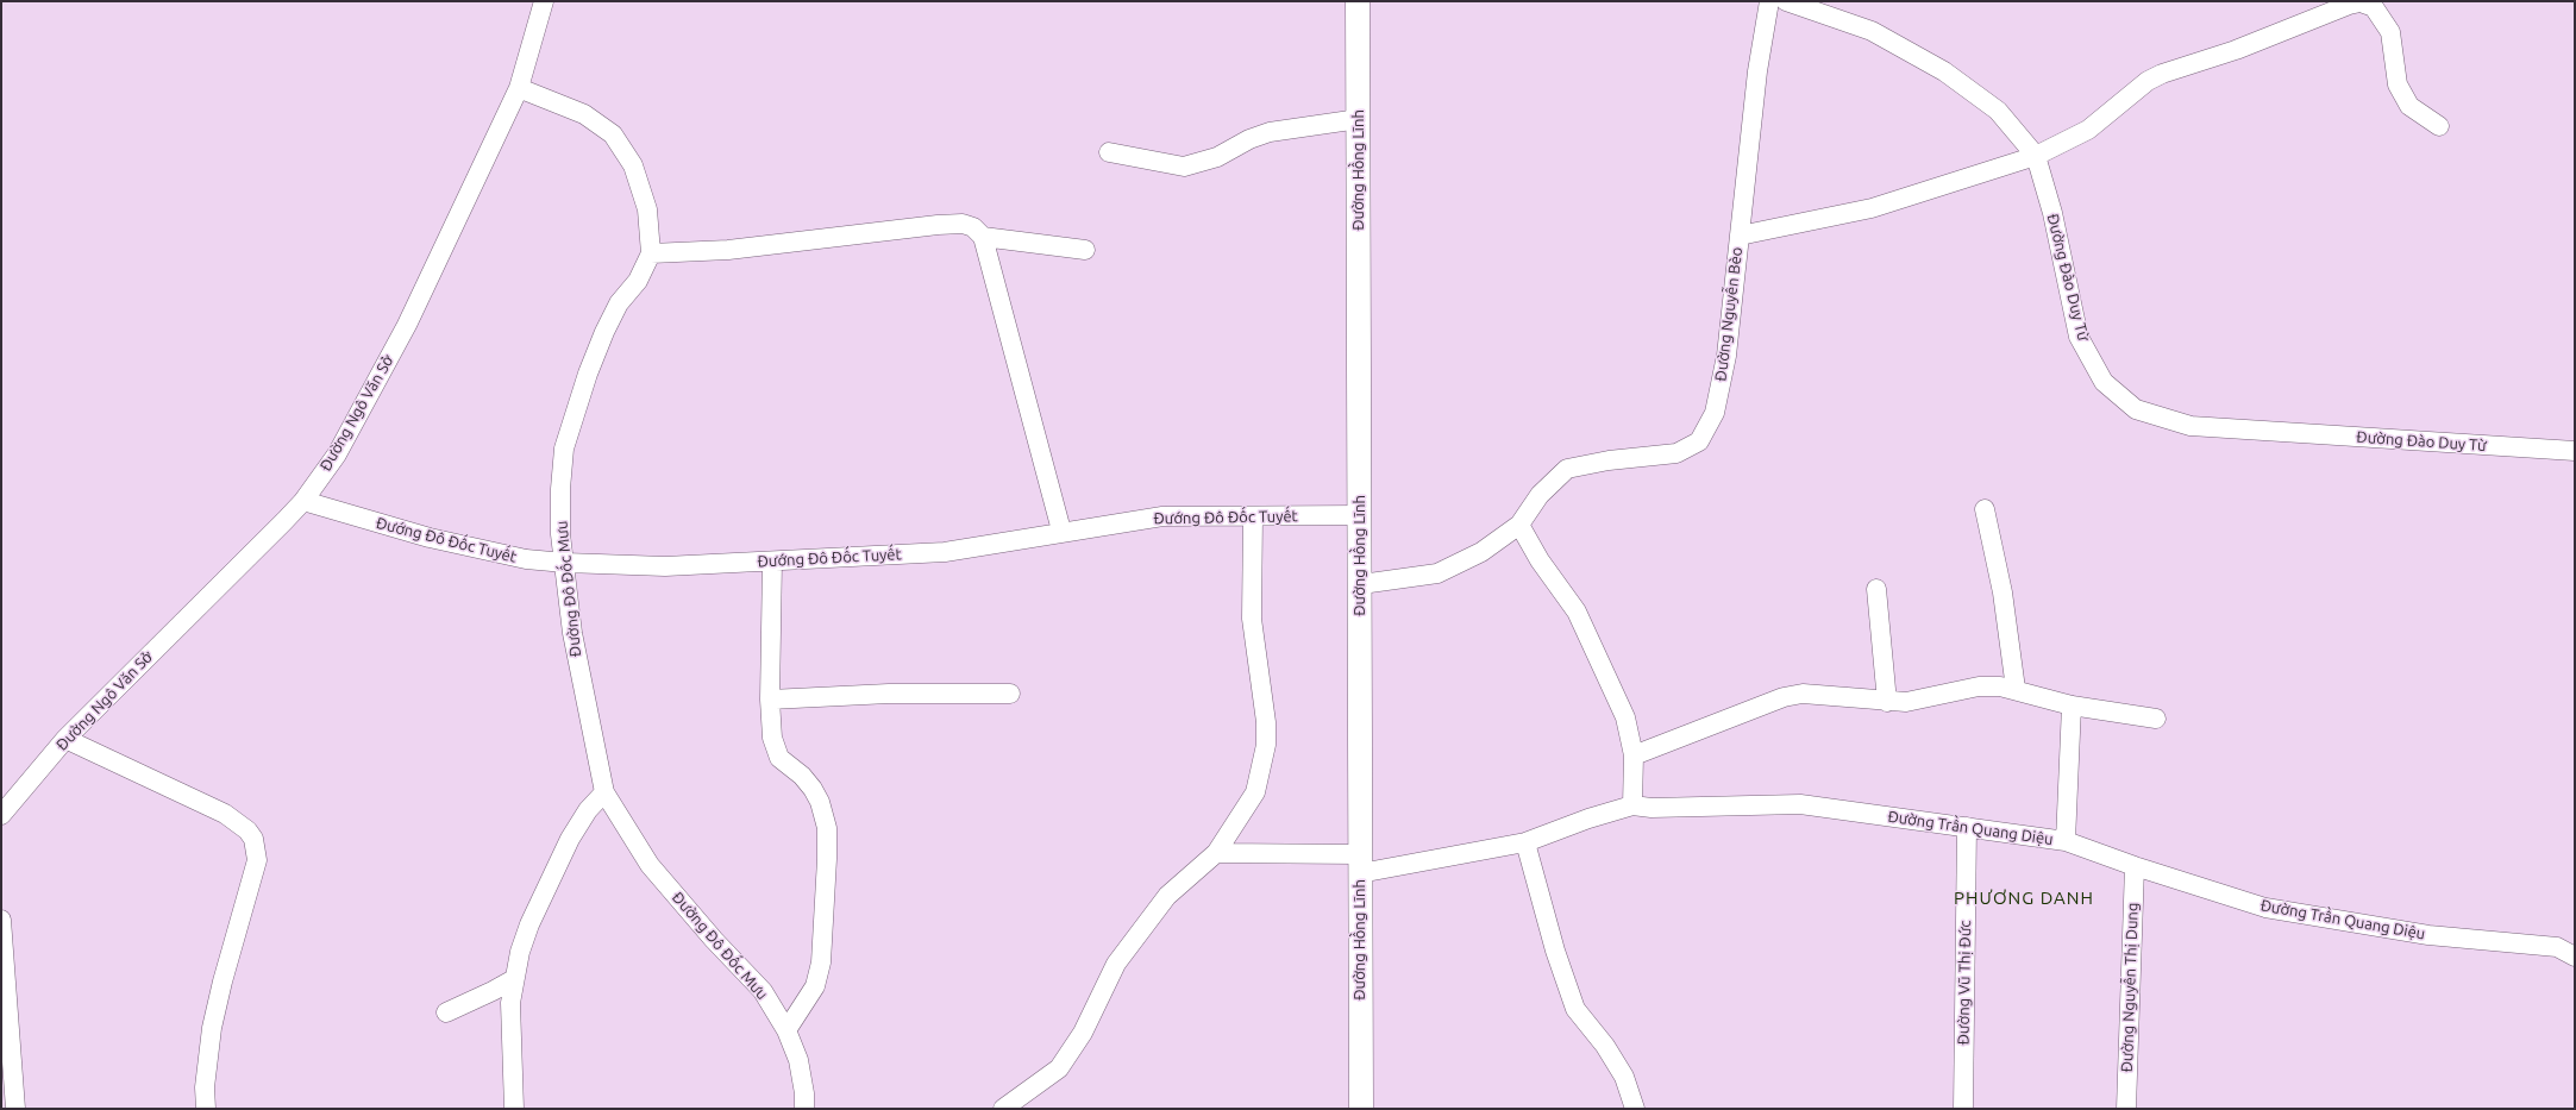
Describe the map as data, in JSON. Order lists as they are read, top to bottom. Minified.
{"streets":{"street":["Đường Hồng Lĩnh","Đường Đào Duy Từ","Đường Nguyễn Bèo","Đường Ngô Văn Sở","Đướng Đô Đốc Tuyết","Đường Đô Đốc Mưu","Đường Trần Quang Diệu","Đường Vũ Thị Đức","Đường Nguyễn Thị Dung"]},"crossings":[["Đường Hồng Lĩnh","Đường Nguyễn Bèo"],["Đường Hồng Lĩnh","Đướng Đô Đốc Tuyết"],["Đường Hồng Lĩnh","Đường Trần Quang Diệu"],["Đường Ngô Văn Sở","Đướng Đô Đốc Tuyết"],["Đướng Đô Đốc Tuyết","Đường Đô Đốc Mưu"],["Đường Trần Quang Diệu","Đường Vũ Thị Đức"],["Đường Trần Quang Diệu","Đường Nguyễn Thị Dung"]],"districts":["PHƯƠNG DANH"]}
